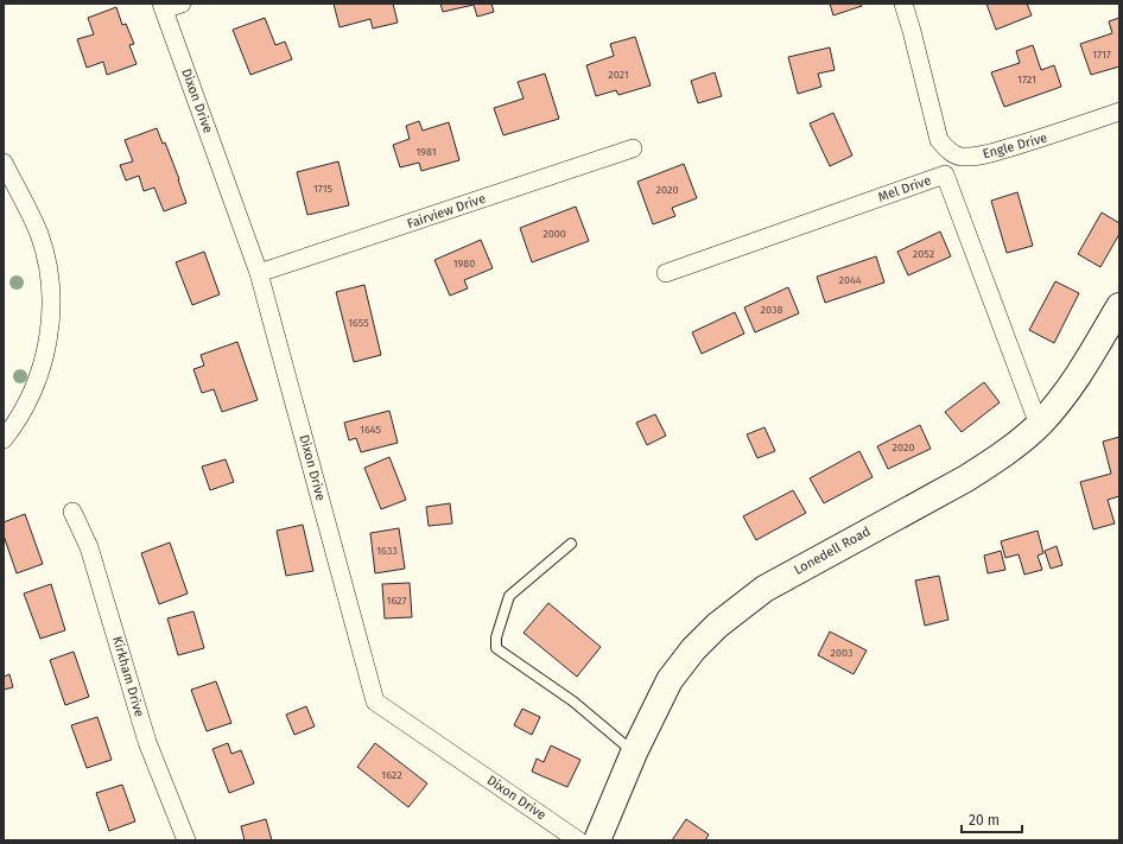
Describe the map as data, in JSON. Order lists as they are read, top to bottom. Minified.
{"streets":{"street":["Dixon Drive","Engle Drive","Mel Drive","Fairview Drive","Lonedell Road","Kirkham Drive"]},"crossings":[["Dixon Drive","Fairview Drive"],["Mel Drive","Lonedell Road"]],"house_numbers":["1717","2021","1721","1981","1715","2020","2000","2052","1980","2044","2038","1655","1645","2020","1633","1627","2003","1622"],"scale_bar":"20 m"}
